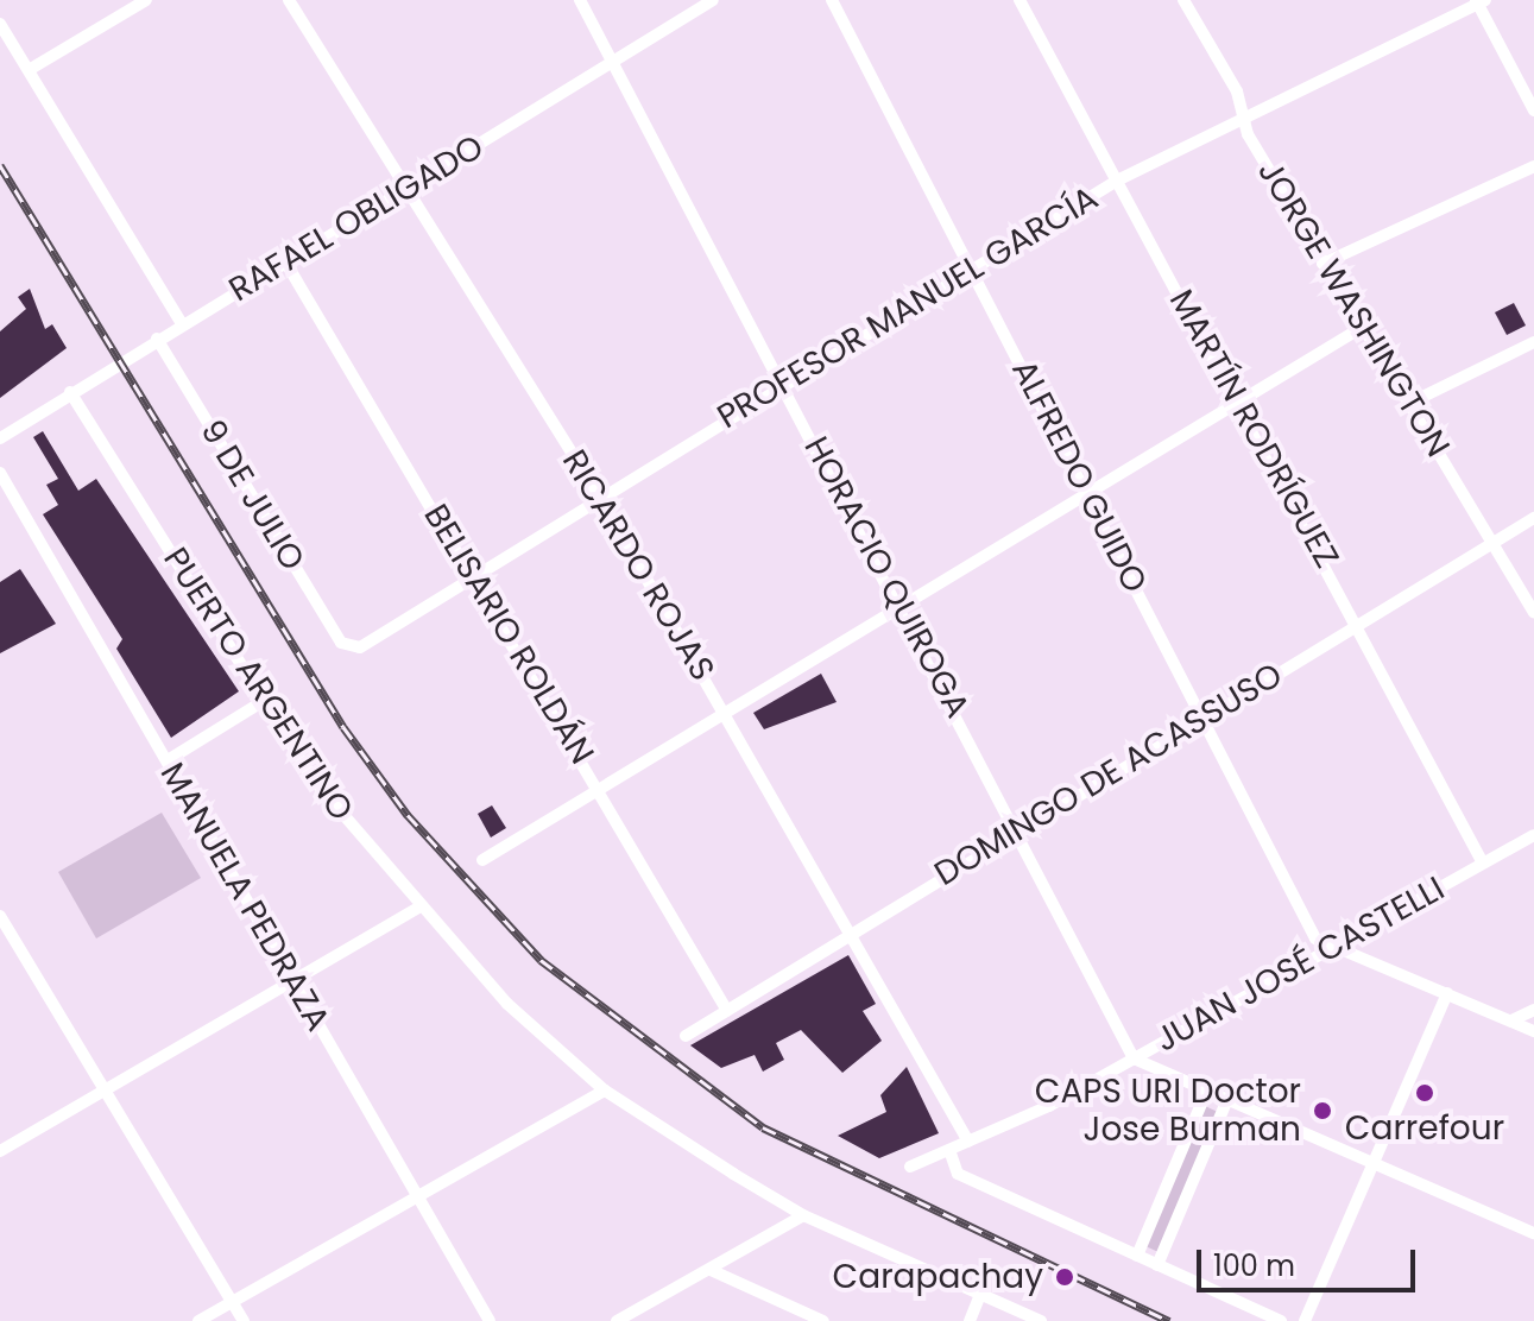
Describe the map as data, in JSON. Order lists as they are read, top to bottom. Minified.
{"streets":{"street":["RAFAEL OBLIGADO","PROFESOR MANUEL GARCÍA","JORGE WASHINGTON","MARTÍN RODRÍGUEZ","ALFREDO GUIDO","9 DE JULIO","RICARDO ROJAS","HORACIO QUIROGA","BELISARIO ROLDÁN","PUERTO ARGENTINO","DOMINGO DE ACASSUSO","MANUELA PEDRAZA","JUAN JOSÉ CASTELLI"]},"crossings":[["RAFAEL OBLIGADO","9 DE JULIO"],["RAFAEL OBLIGADO","RICARDO ROJAS"],["RAFAEL OBLIGADO","HORACIO QUIROGA"],["RAFAEL OBLIGADO","BELISARIO ROLDÁN"],["RAFAEL OBLIGADO","PUERTO ARGENTINO"],["PROFESOR MANUEL GARCÍA","JORGE WASHINGTON"],["PROFESOR MANUEL GARCÍA","MARTÍN RODRÍGUEZ"],["PROFESOR MANUEL GARCÍA","ALFREDO GUIDO"],["PROFESOR MANUEL GARCÍA","9 DE JULIO"],["PROFESOR MANUEL GARCÍA","RICARDO ROJAS"],["PROFESOR MANUEL GARCÍA","HORACIO QUIROGA"],["PROFESOR MANUEL GARCÍA","BELISARIO ROLDÁN"],["JORGE WASHINGTON","DOMINGO DE ACASSUSO"],["MARTÍN RODRÍGUEZ","DOMINGO DE ACASSUSO"],["MARTÍN RODRÍGUEZ","JUAN JOSÉ CASTELLI"],["ALFREDO GUIDO","DOMINGO DE ACASSUSO"],["ALFREDO GUIDO","JUAN JOSÉ CASTELLI"],["RICARDO ROJAS","DOMINGO DE ACASSUSO"],["RICARDO ROJAS","JUAN JOSÉ CASTELLI"],["HORACIO QUIROGA","DOMINGO DE ACASSUSO"],["HORACIO QUIROGA","JUAN JOSÉ CASTELLI"],["BELISARIO ROLDÁN","DOMINGO DE ACASSUSO"]],"places":["Carrefour","CAPS URI Doctor Jose Burman","Carapachay"],"scale_bar":"100 m"}
